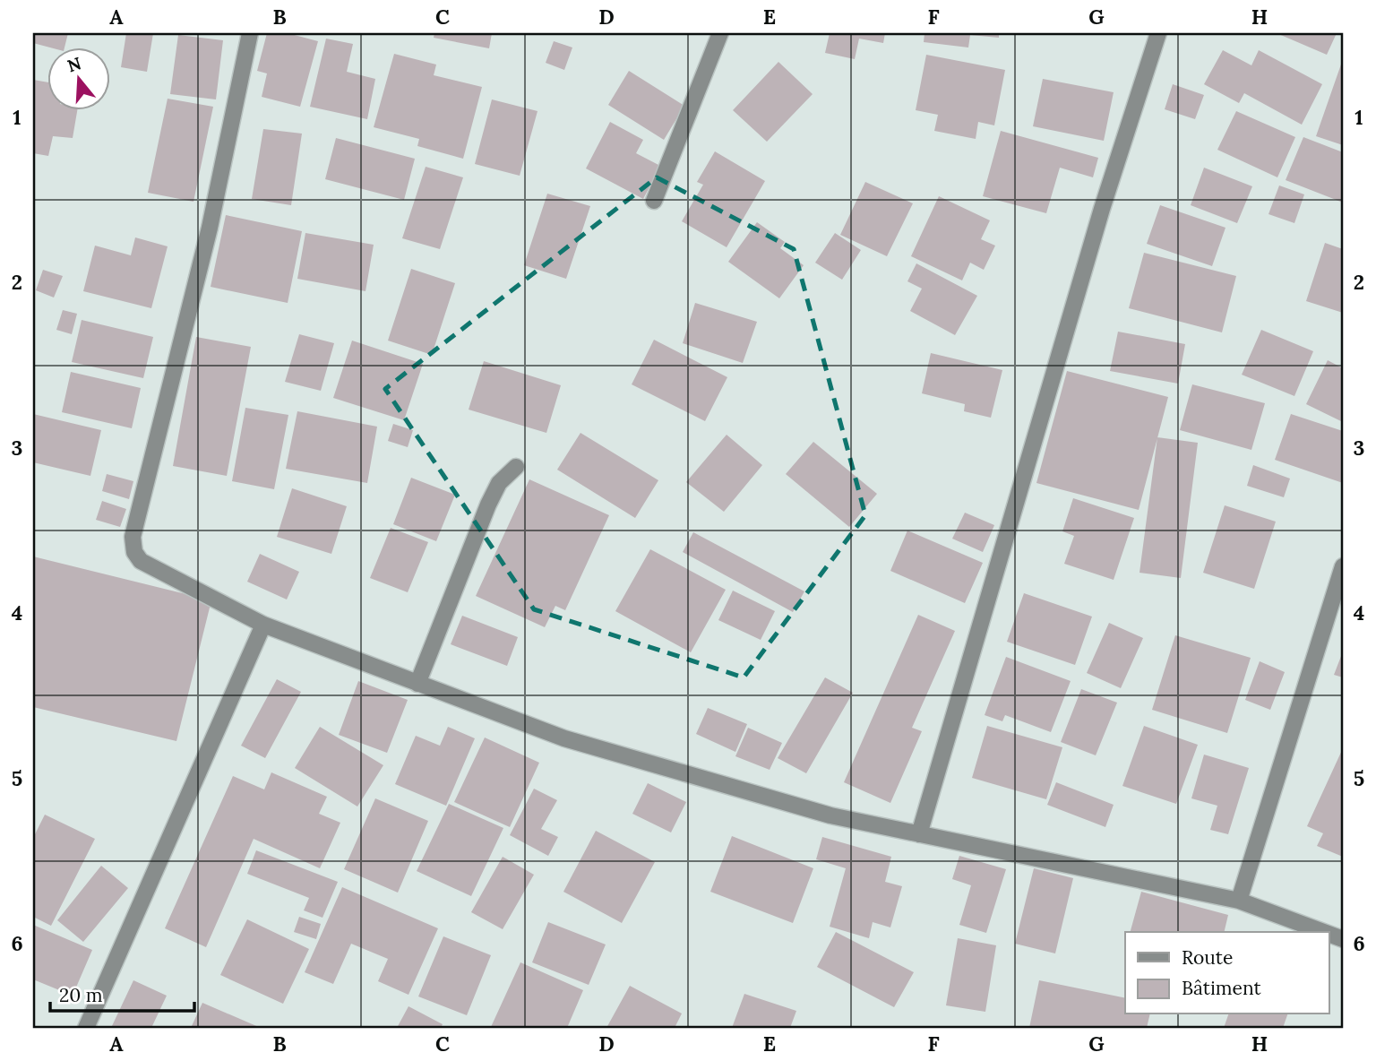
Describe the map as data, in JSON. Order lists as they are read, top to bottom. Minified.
{"legend":["Route","Bâtiment"],"scale_bar":"20 m","north":"top","grid":{"columns":["A","B","C","D","E","F","G","H"],"rows":["1","2","3","4","5","6"]}}
